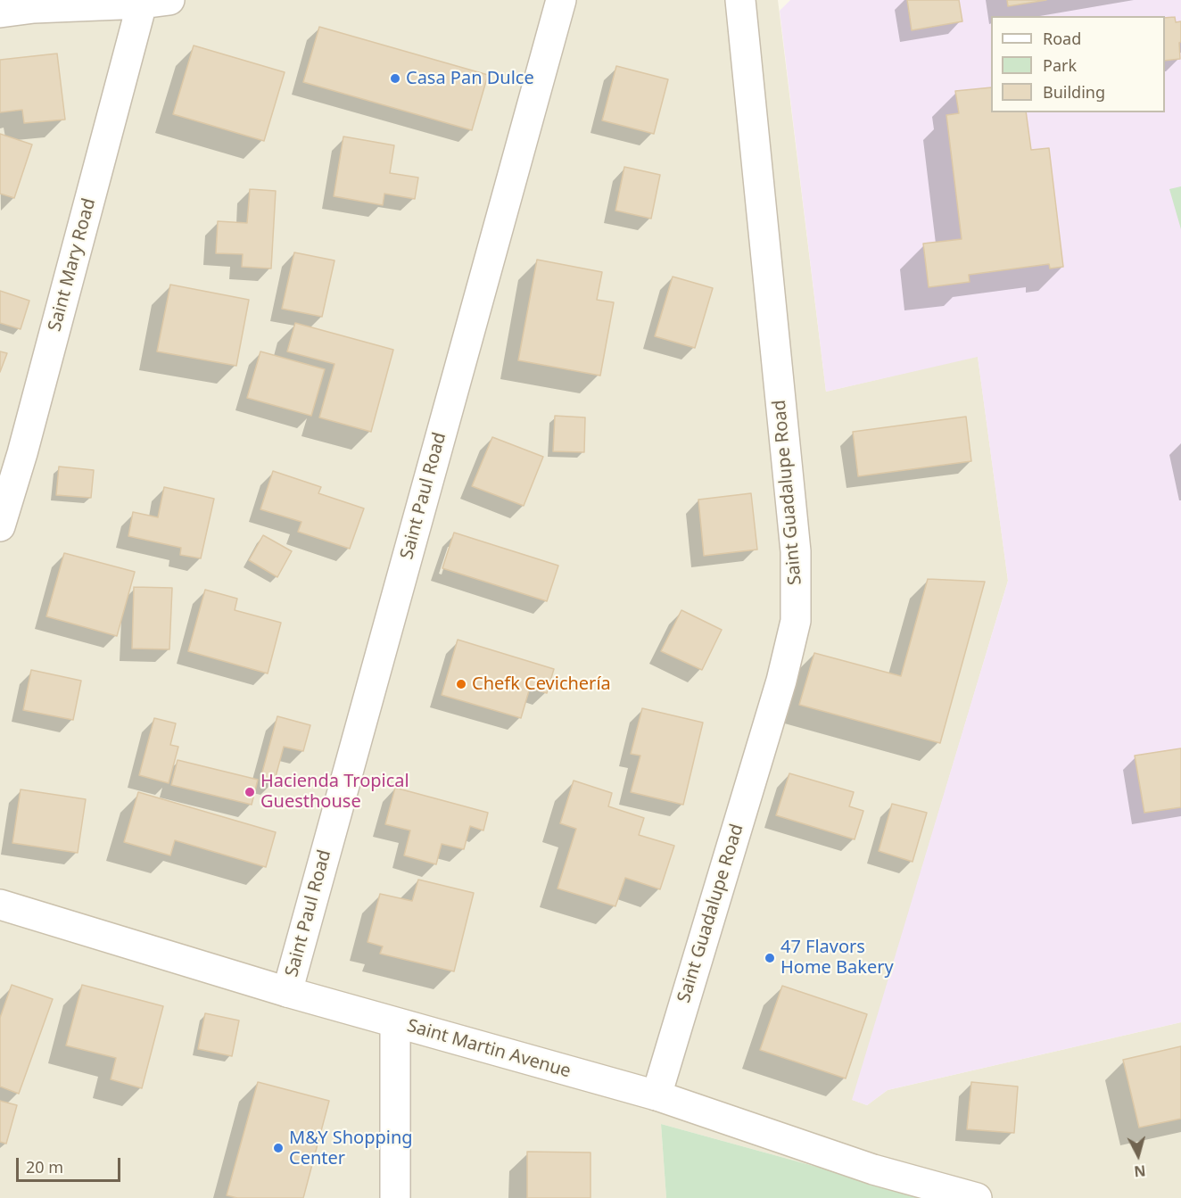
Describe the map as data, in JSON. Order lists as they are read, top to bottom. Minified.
{"streets":{"street":["Saint Mary Road","Saint Guadalupe Road","Saint Paul Road","Saint Martin Avenue"]},"crossings":[["Saint Guadalupe Road","Saint Martin Avenue"],["Saint Paul Road","Saint Martin Avenue"]],"places":["Casa Pan Dulce","Chefk Cevichería","Hacienda Tropical Guesthouse","47 Flavors Home Bakery","M&Y Shopping Center"],"legend":["Road","Park","Building"],"scale_bar":"20 m","north":"bottom"}
